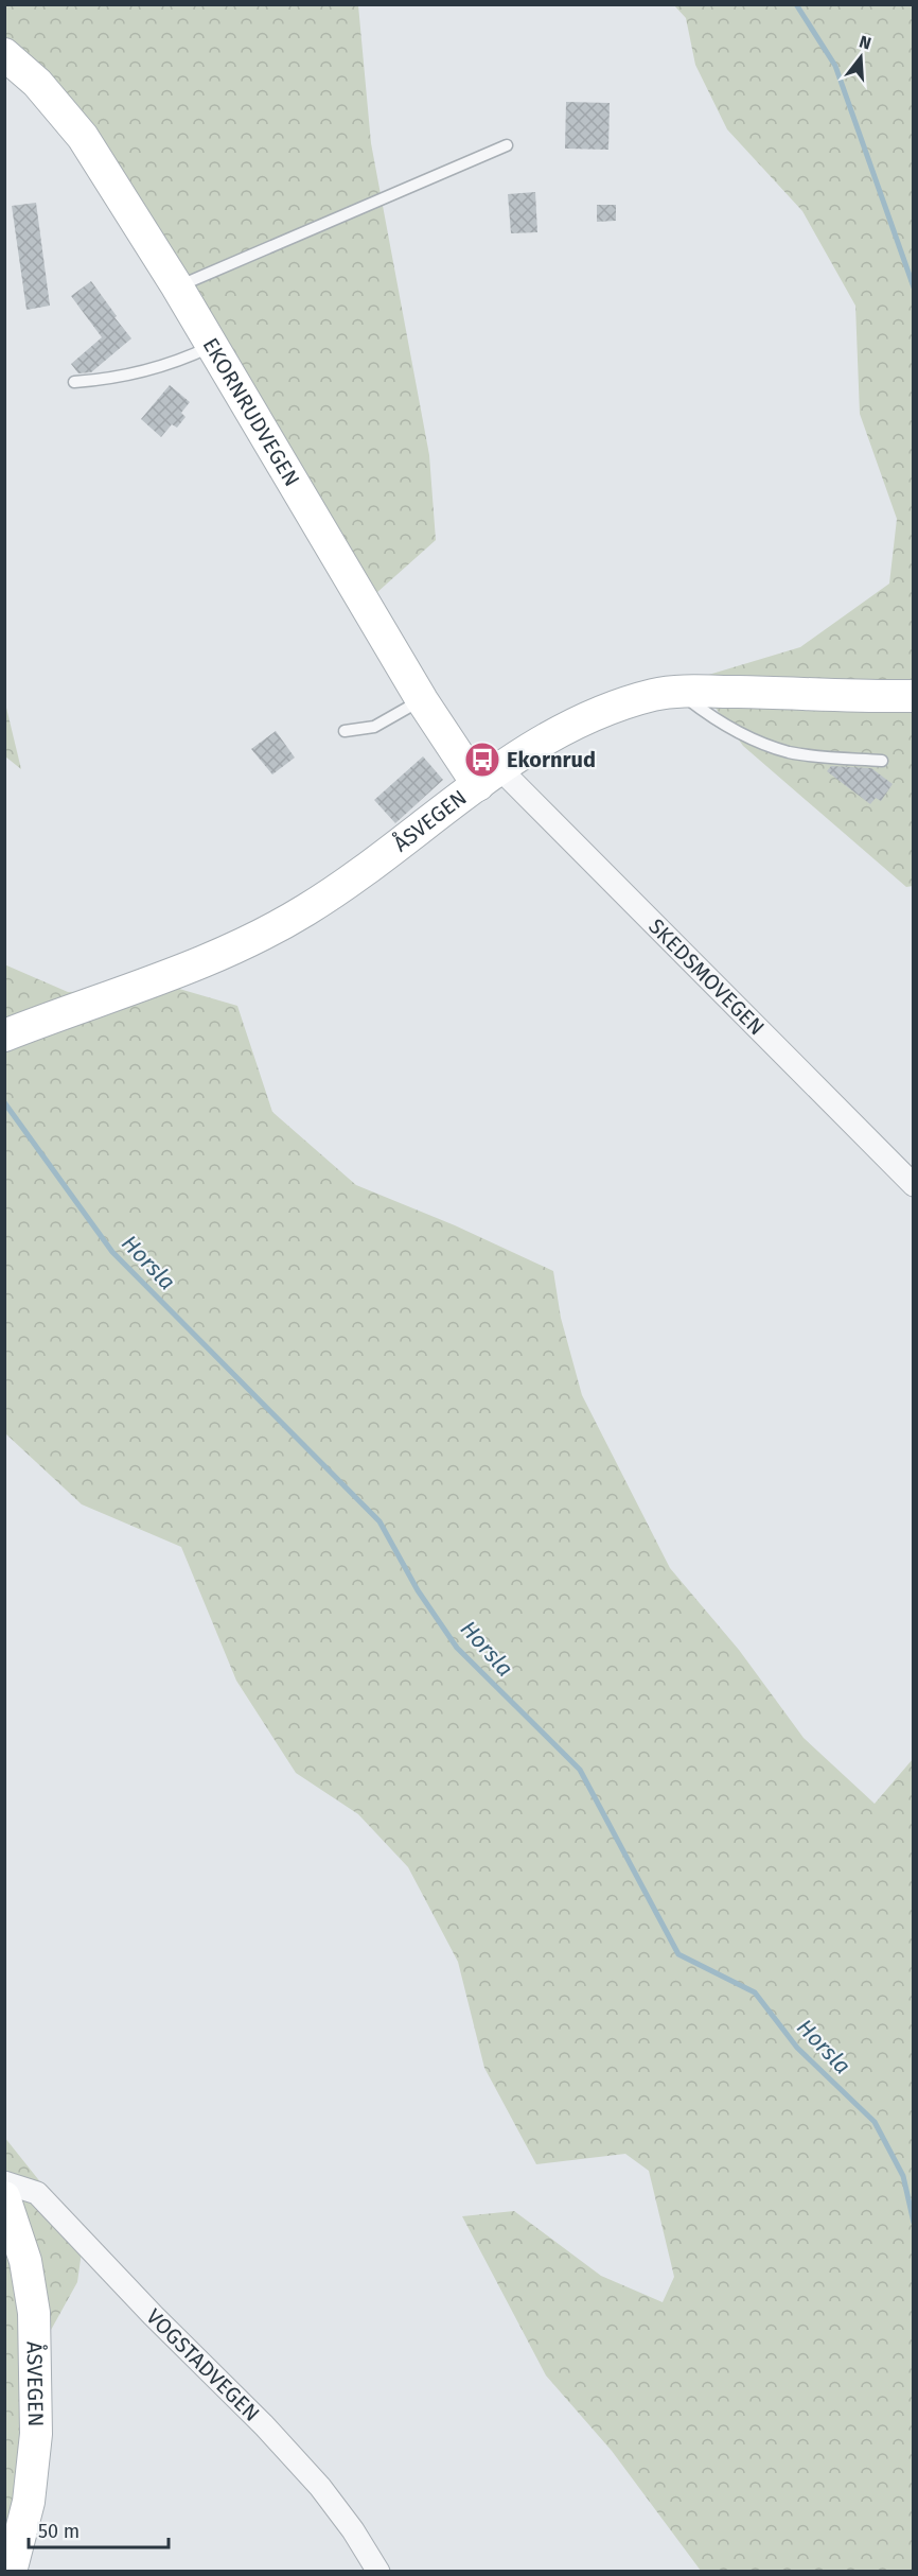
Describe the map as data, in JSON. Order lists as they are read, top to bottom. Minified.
{"streets":{"main road":["EKORNRUDVEGEN","ÅSVEGEN"],"street":["SKEDSMOVEGEN","VOGSTADVEGEN"]},"crossings":[["EKORNRUDVEGEN","ÅSVEGEN"],["EKORNRUDVEGEN","SKEDSMOVEGEN"],["ÅSVEGEN","SKEDSMOVEGEN"]],"water":["Horsla"],"places":{"bus stop":["Ekornrud"]},"scale_bar":"50 m","north":"top"}
